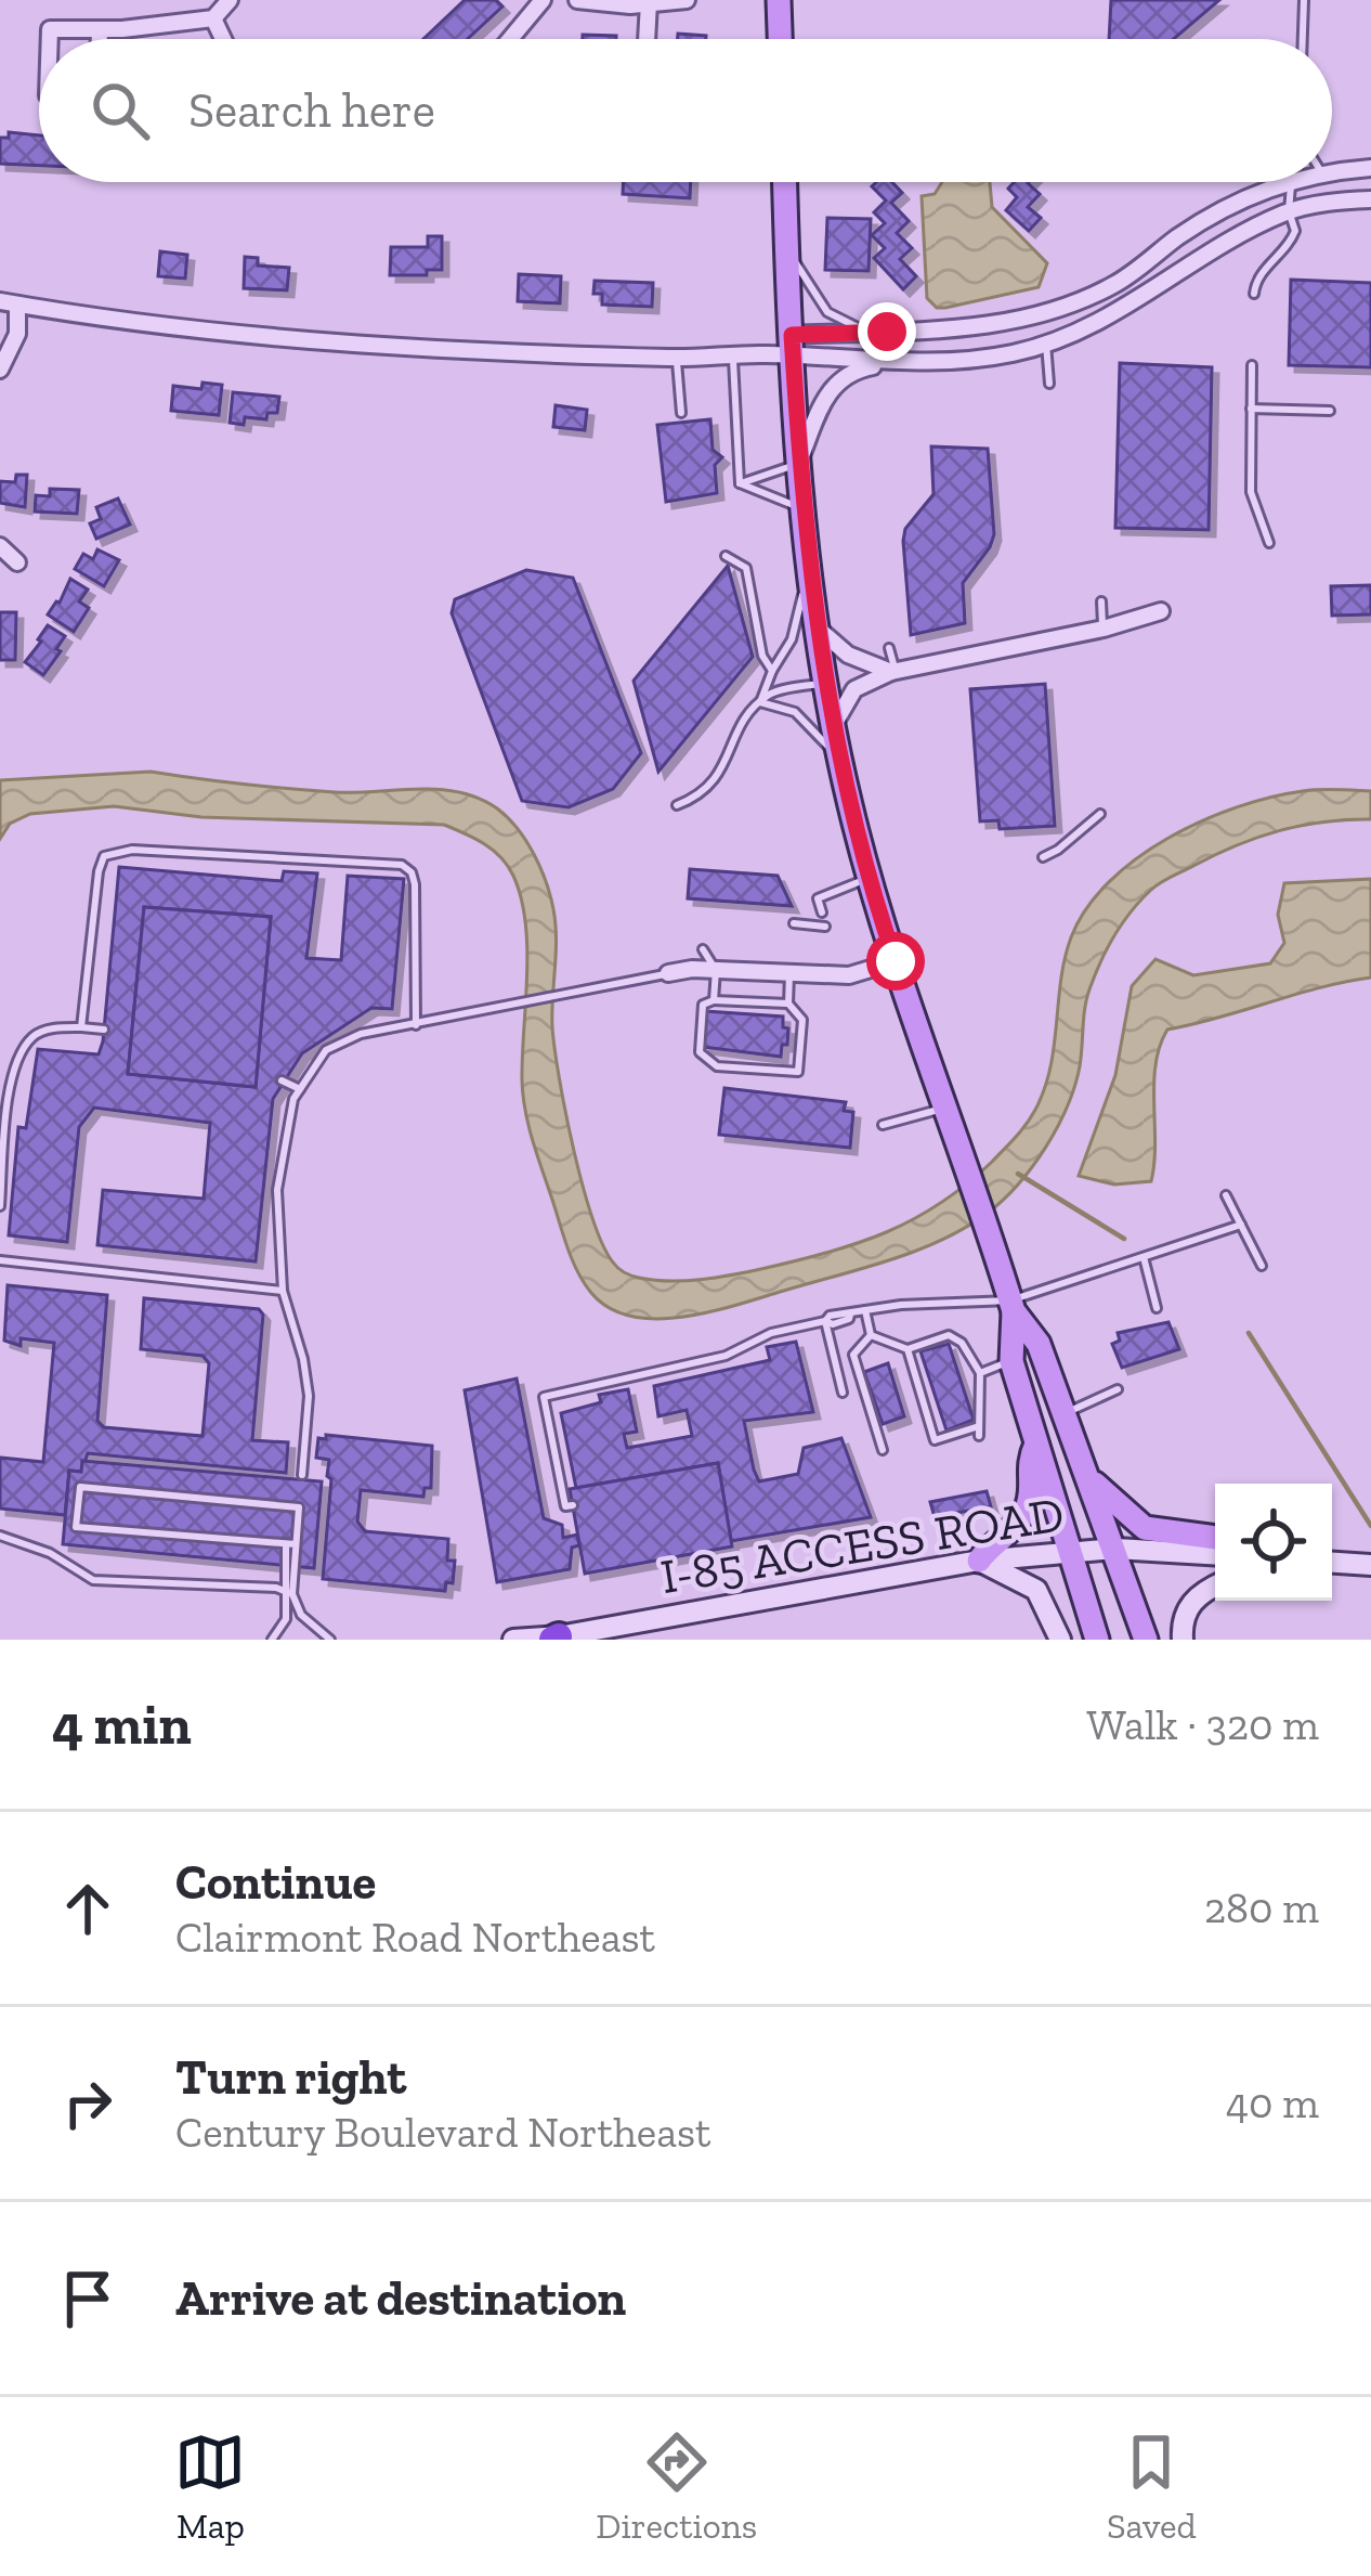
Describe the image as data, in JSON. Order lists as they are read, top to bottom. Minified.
{"streets":{"main road":["I-85 ACCESS ROAD"]},"page":{"search":"Search here","heading":["4 min","Walk · 320 m"],"list":[["Continue","Clairmont Road Northeast","280 m"],["Turn right","Century Boulevard Northeast","40 m"],"Arrive at destination"],"nav":["Map","Directions","Saved"]}}
